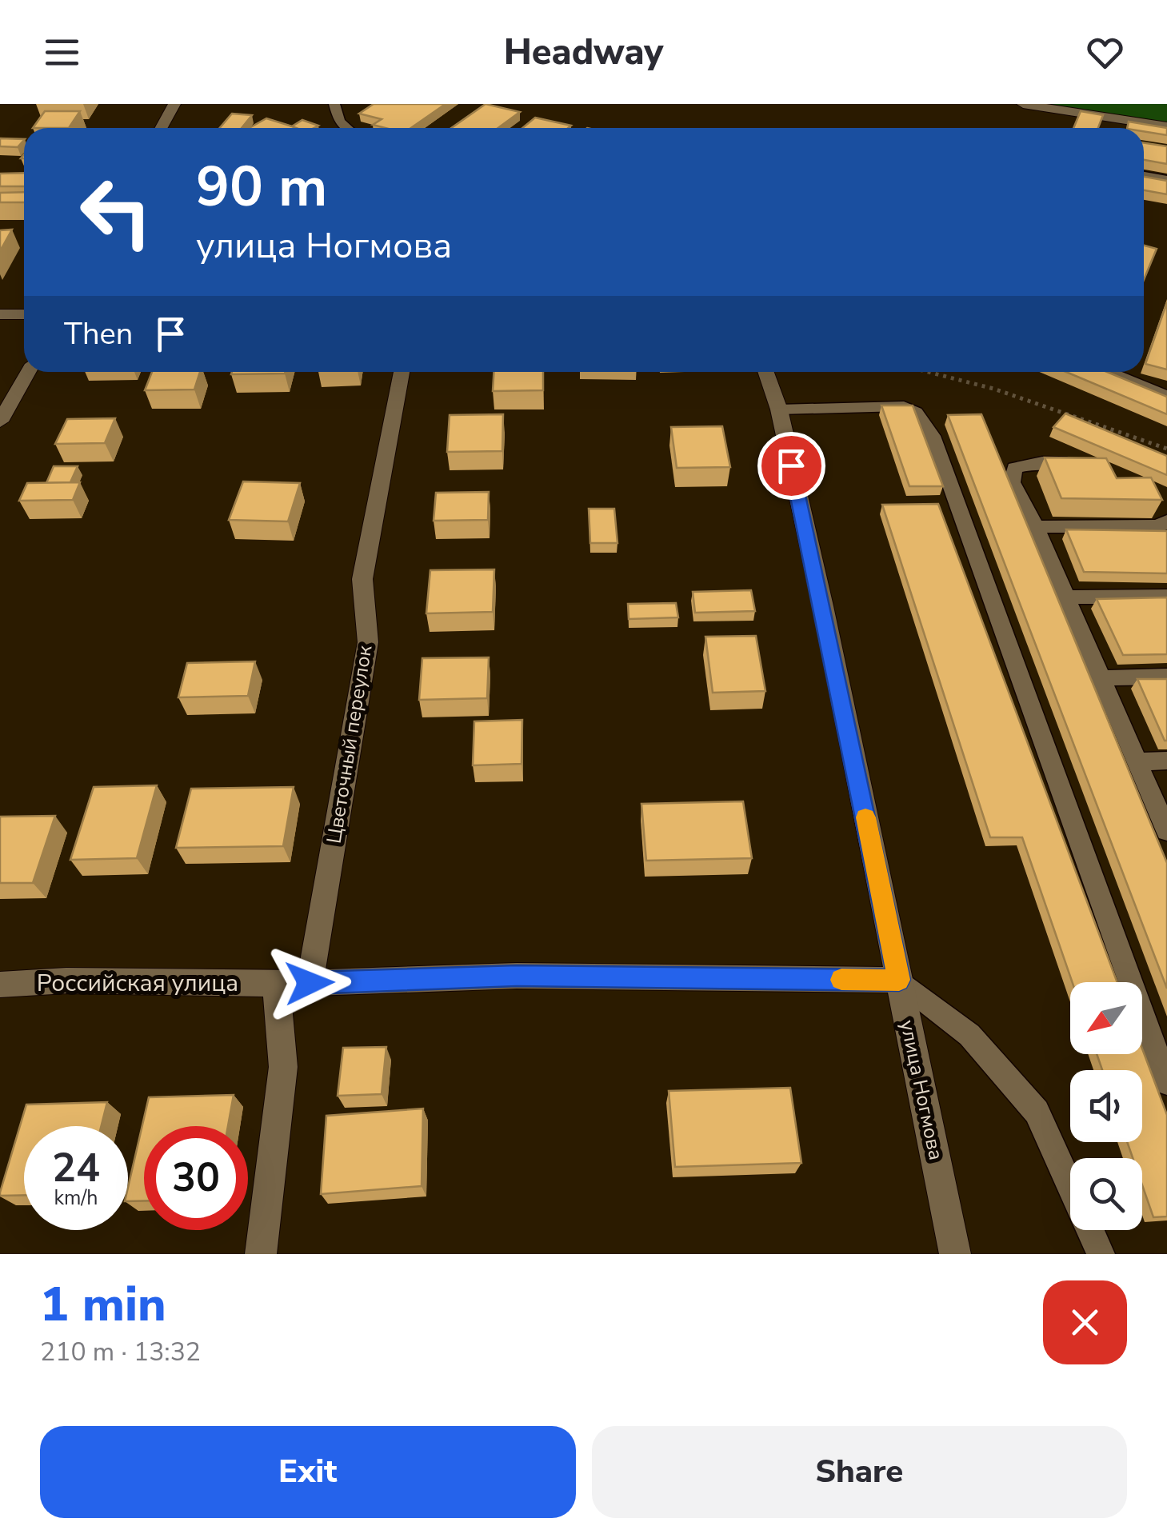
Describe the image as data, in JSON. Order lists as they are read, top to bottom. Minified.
{"streets":{"street":["Цветочный переулок","Российская улица","улица Ногмова"]},"crossings":[["Цветочный переулок","Российская улица"],["Российская улица","улица Ногмова"]],"north":"bottom left","page":{"header":"Headway","turn":["90 m","улица Ногмова"],"then":"Then","speed":"24 km/h","limit":"30","heading":["1 min","210 m · 13:32"],"buttons":["Exit","Share"]}}
